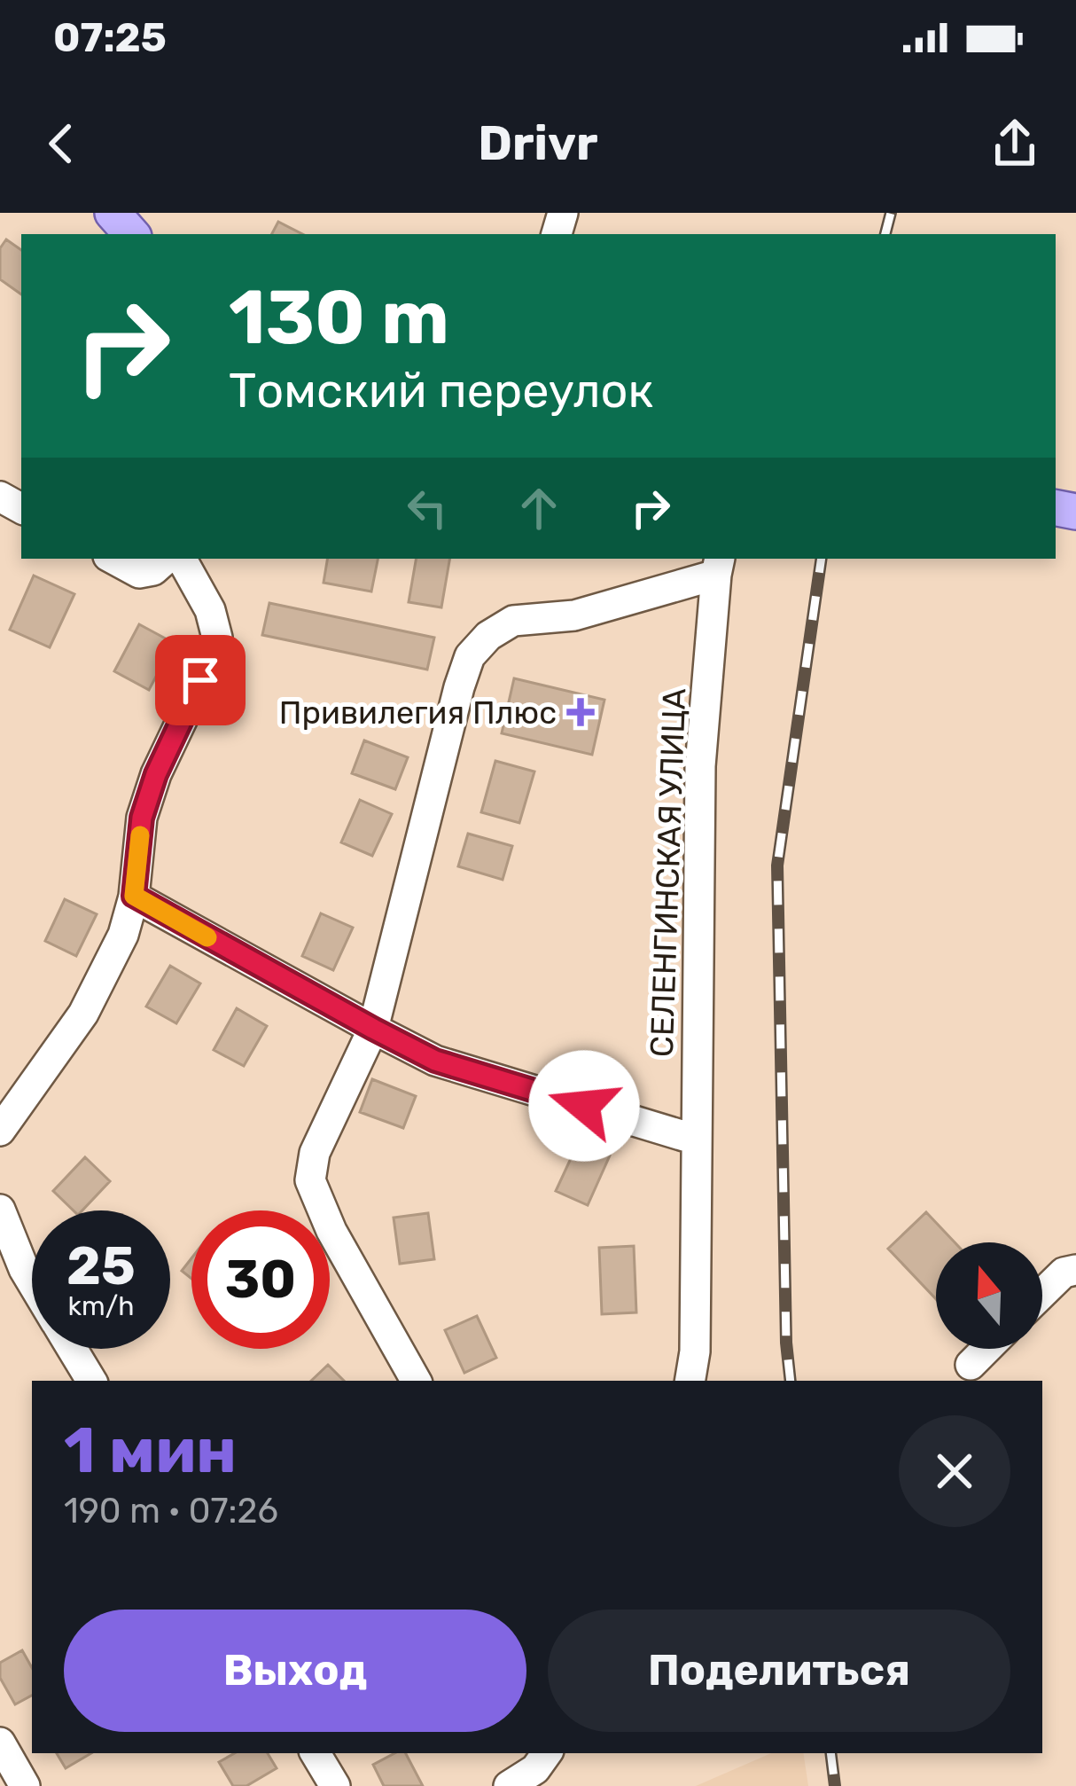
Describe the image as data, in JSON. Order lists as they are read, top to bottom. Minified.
{"streets":{"street":["СЕЛЕНГИНСКАЯ УЛИЦА"]},"places":{"health":["Привилегия Плюс"]},"north":"top","page":{"status":"07:25","header":"Drivr","turn":["130 m","Томский переулок"],"speed":"25 km/h","limit":"30","heading":["1 мин","190 m · 07:26"],"buttons":["Выход","Поделиться"]}}
